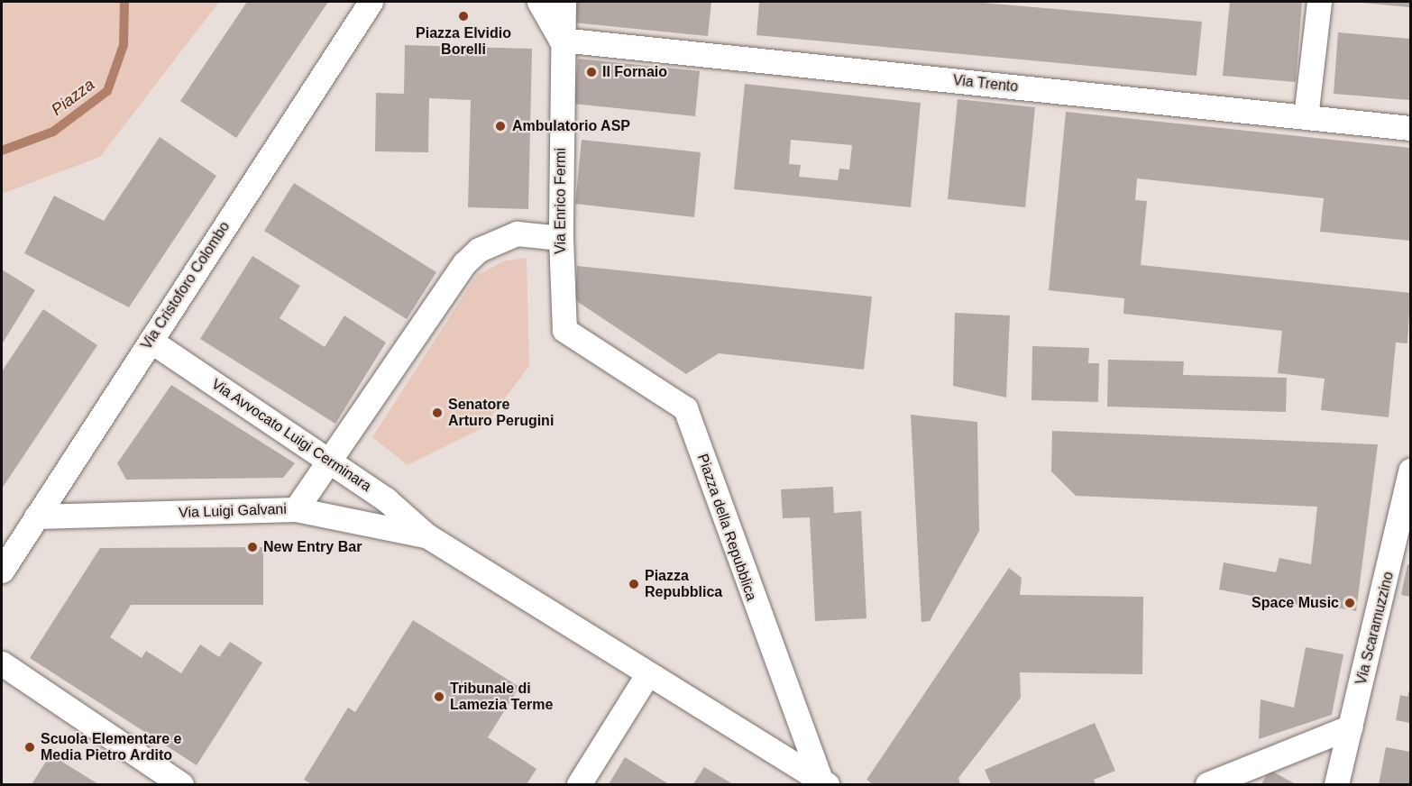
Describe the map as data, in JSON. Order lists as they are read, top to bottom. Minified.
{"streets":{"street":["Via Trento","Via Enrico Fermi","Via Cristoforo Colombo","Via Avvocato Luigi Cerminara","Via Luigi Galvani","Piazza della Repubblica","Via Scaramuzzino"]},"crossings":[["Via Trento","Via Enrico Fermi"],["Via Enrico Fermi","Piazza della Repubblica"],["Via Cristoforo Colombo","Via Avvocato Luigi Cerminara"],["Via Cristoforo Colombo","Via Luigi Galvani"],["Via Avvocato Luigi Cerminara","Via Luigi Galvani"],["Via Avvocato Luigi Cerminara","Piazza della Repubblica"],["Via Luigi Galvani","Piazza della Repubblica"]],"water":["Piazza"],"places":["Piazza Elvidio Borelli","Il Fornaio","Ambulatorio ASP","Senatore Arturo Perugini","New Entry Bar","Piazza Repubblica","Space Music","Tribunale di Lamezia Terme","Scuola Elementare e Media Pietro Ardito"]}
